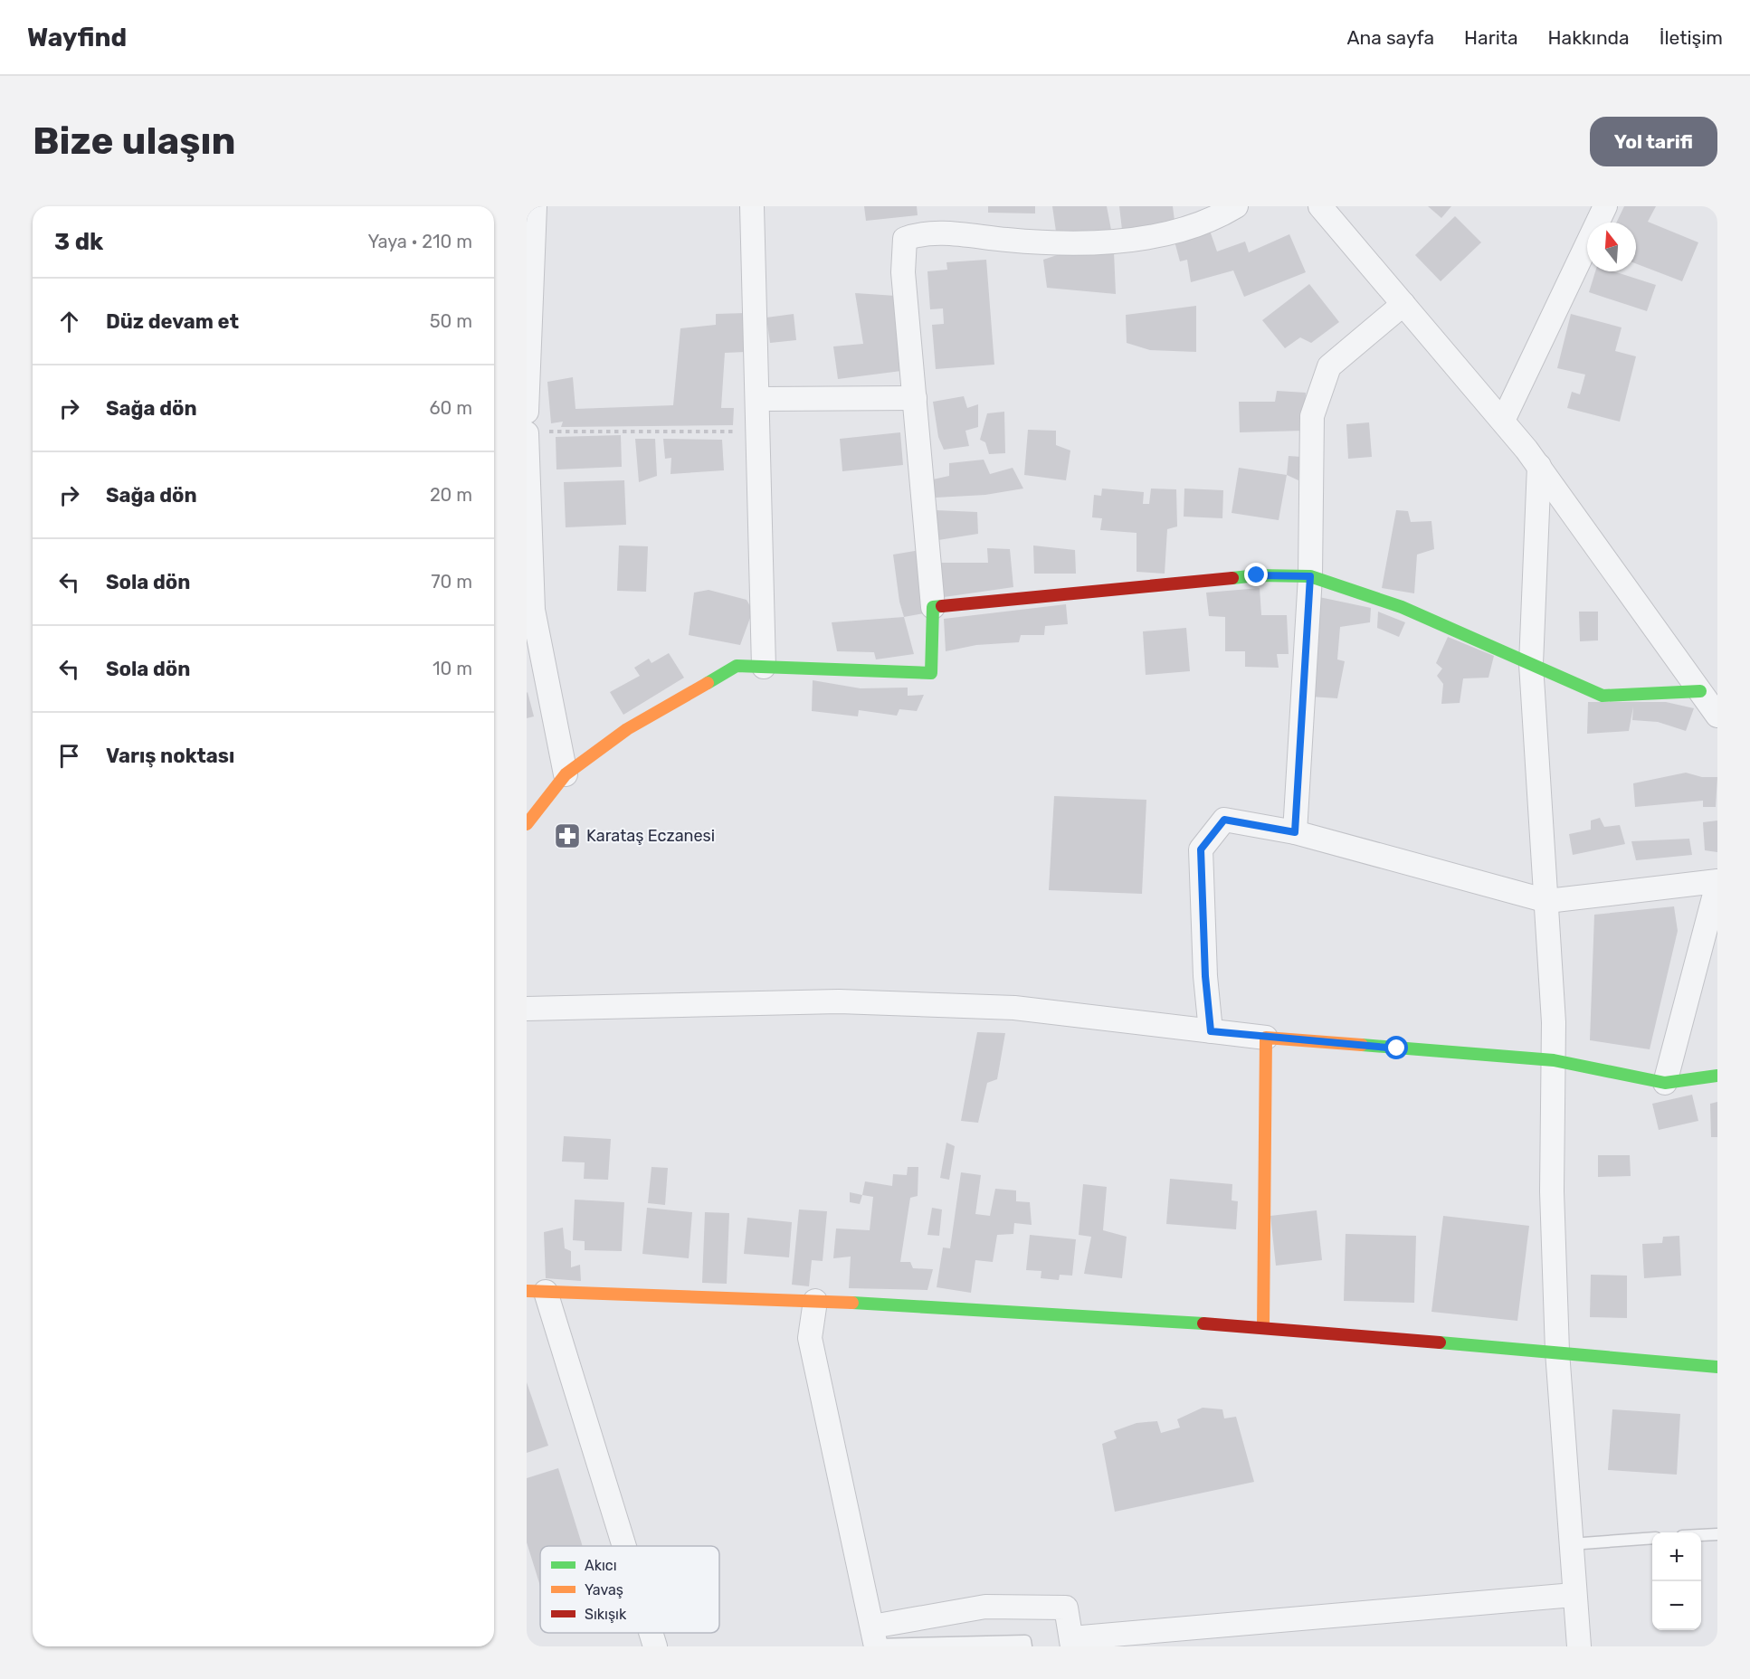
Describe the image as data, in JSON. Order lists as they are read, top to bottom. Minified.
{"places":{"pharmacy":["Karataş Eczanesi"]},"legend":["Akıcı","Yavaş","Sıkışık"],"north":"top","page":{"header":"Wayfind","nav":["Ana sayfa","Harita","Hakkında","İletişim"],"buttons":"Yol tarifi","title":"Bize ulaşın","heading":["3 dk","Yaya · 210 m"],"list":[["Düz devam et","50 m"],["Sağa dön","60 m"],["Sağa dön","20 m"],["Sola dön","70 m"],["Sola dön","10 m"],"Varış noktası"],"map_buttons":["+","−"]}}
